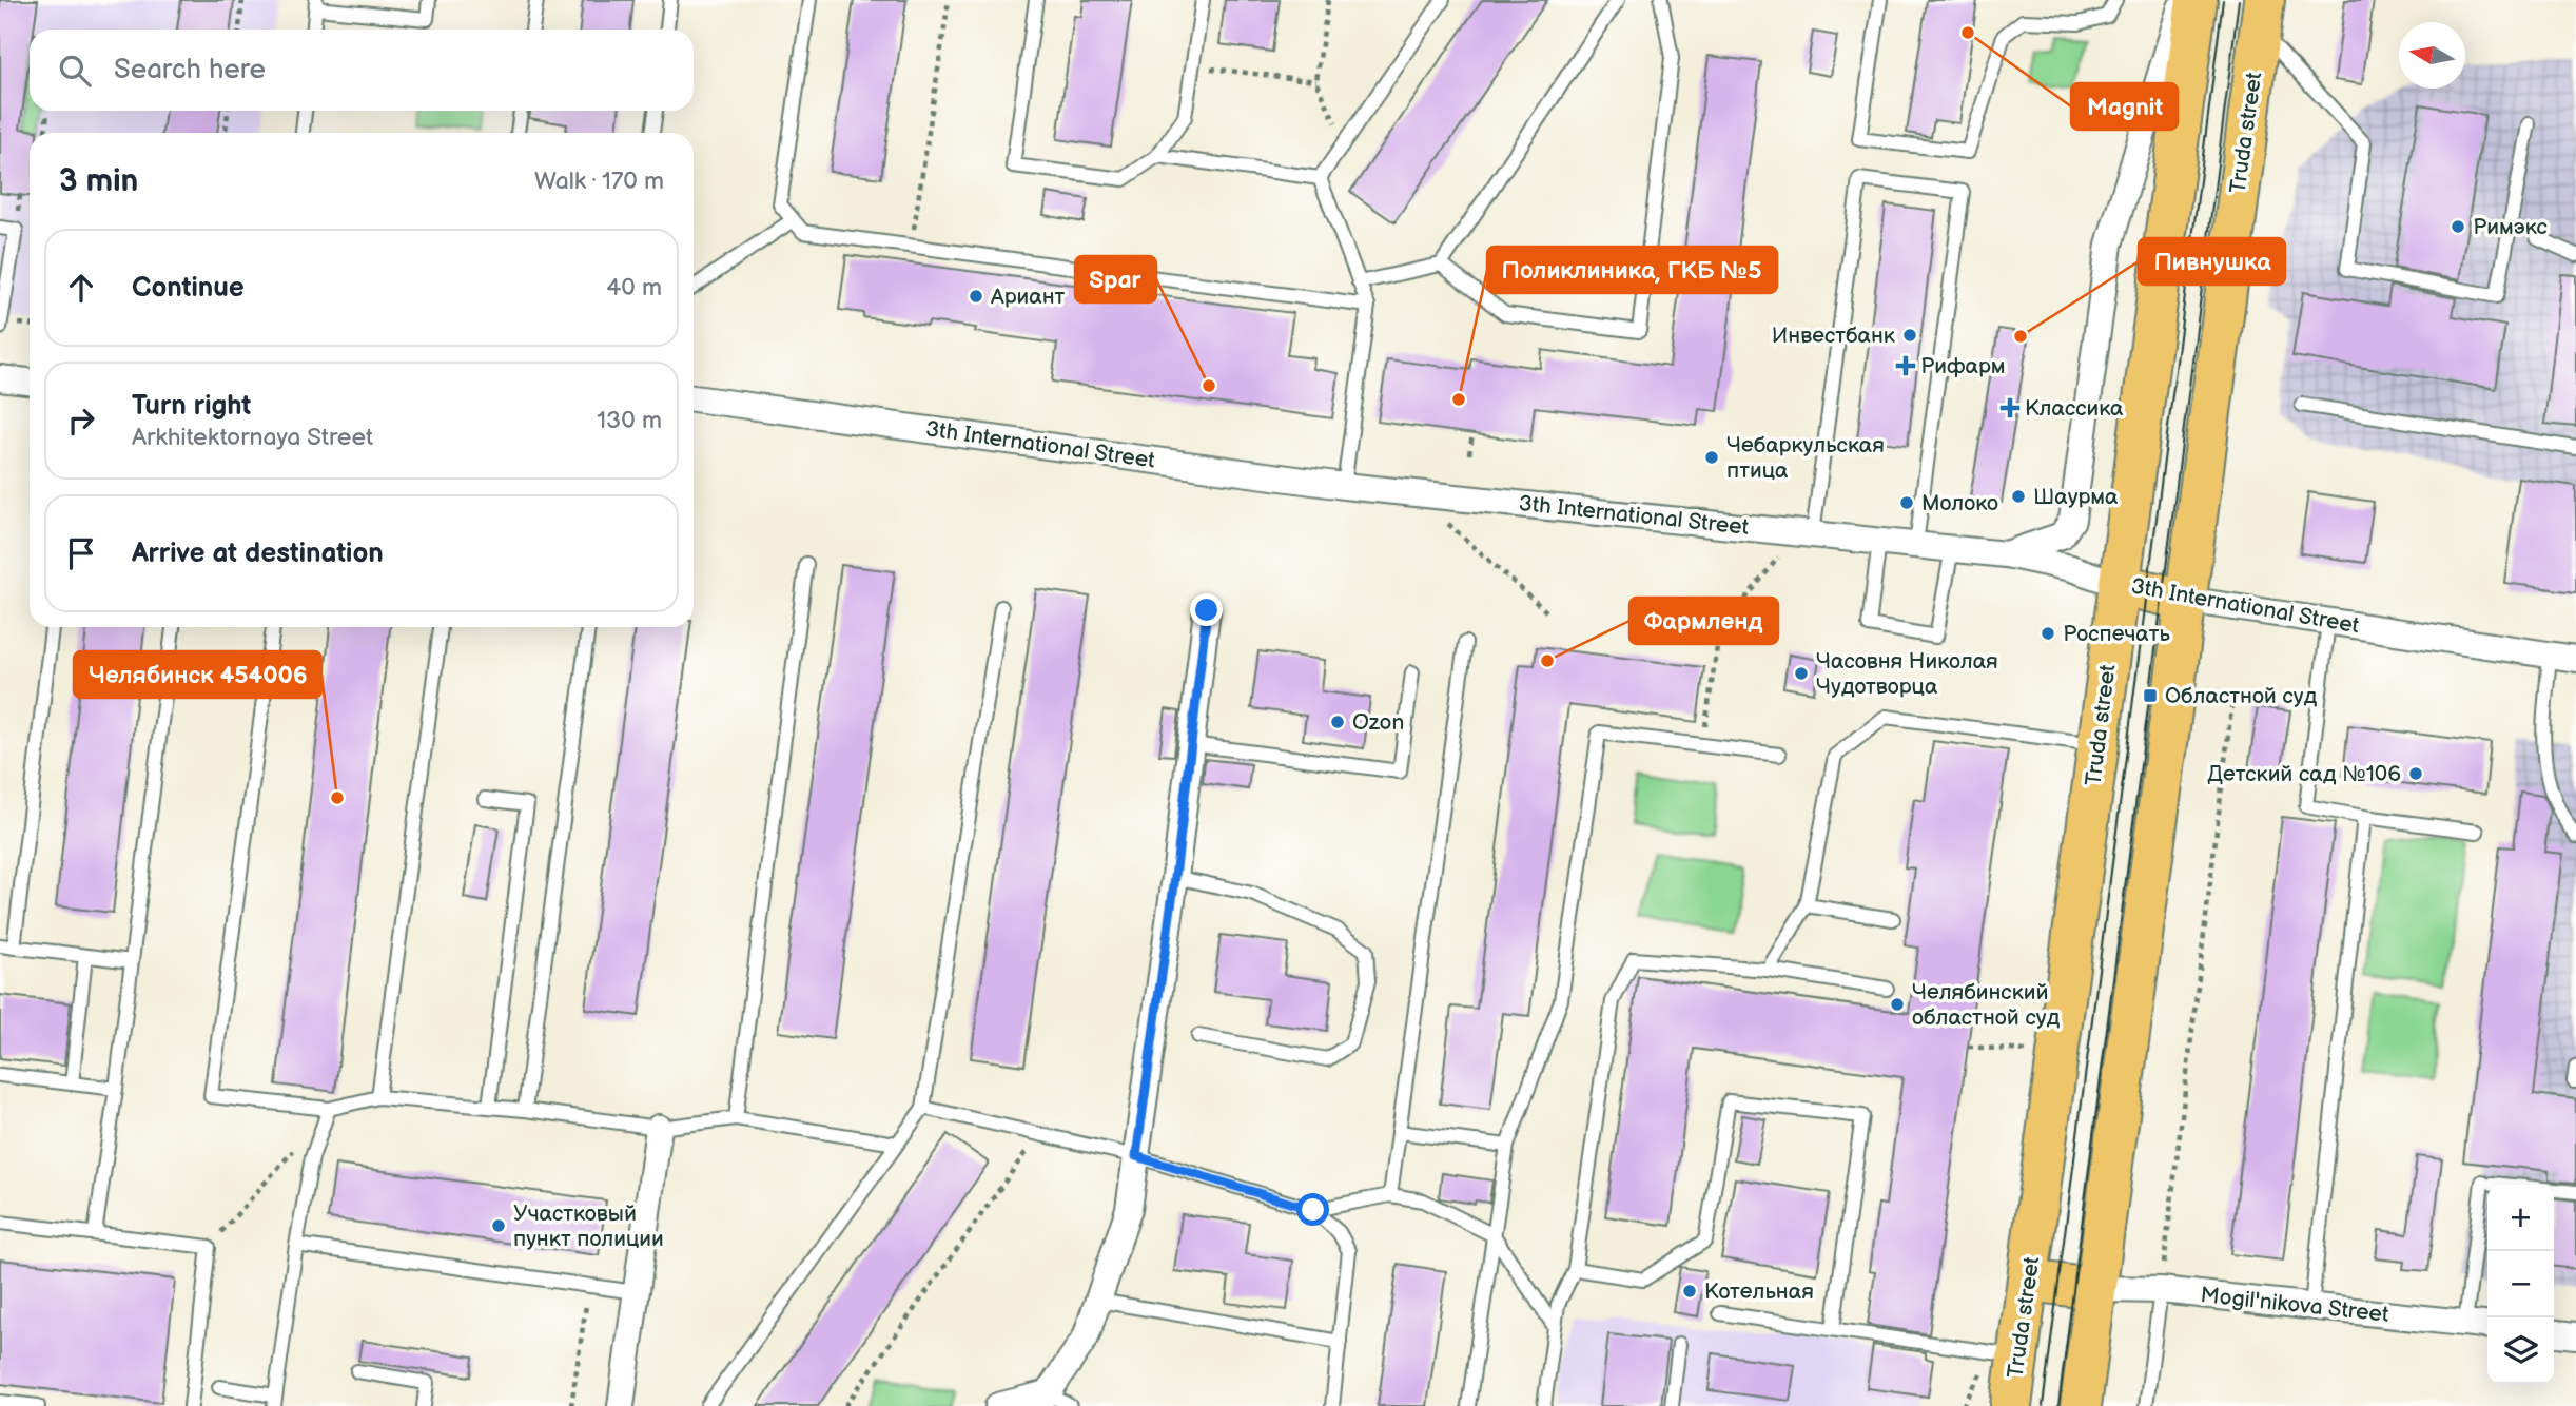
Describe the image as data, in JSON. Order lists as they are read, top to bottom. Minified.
{"streets":{"main road":["Truda street","3th International Street"],"street":["Mogil'nikova Street"]},"crossings":[["Truda street","3th International Street"],["Truda street","Mogil'nikova Street"]],"places":{"other":["Magnit","Римэкс","Ариант","Инвестбанк","Пивнушка","Spar","Поликлиника, ГКБ №5","Чебаркульская птица","Шаурма","Молоко","Роспечать","Фармленд","Часовня Николая Чудотворца","Ozon","Детский сад №106","Челябинск 454006","Челябинский областной суд","Участковый пункт полиции","Котельная"],"health":["Рифарм","Классика"],"transit":["Областной суд"]},"north":"left","page":{"search":"Search here","heading":["3 min","Walk · 170 m"],"list":[["Continue","40 m"],["Turn right","Arkhitektornaya Street","130 m"],"Arrive at destination"],"map_buttons":["+","−"]}}
